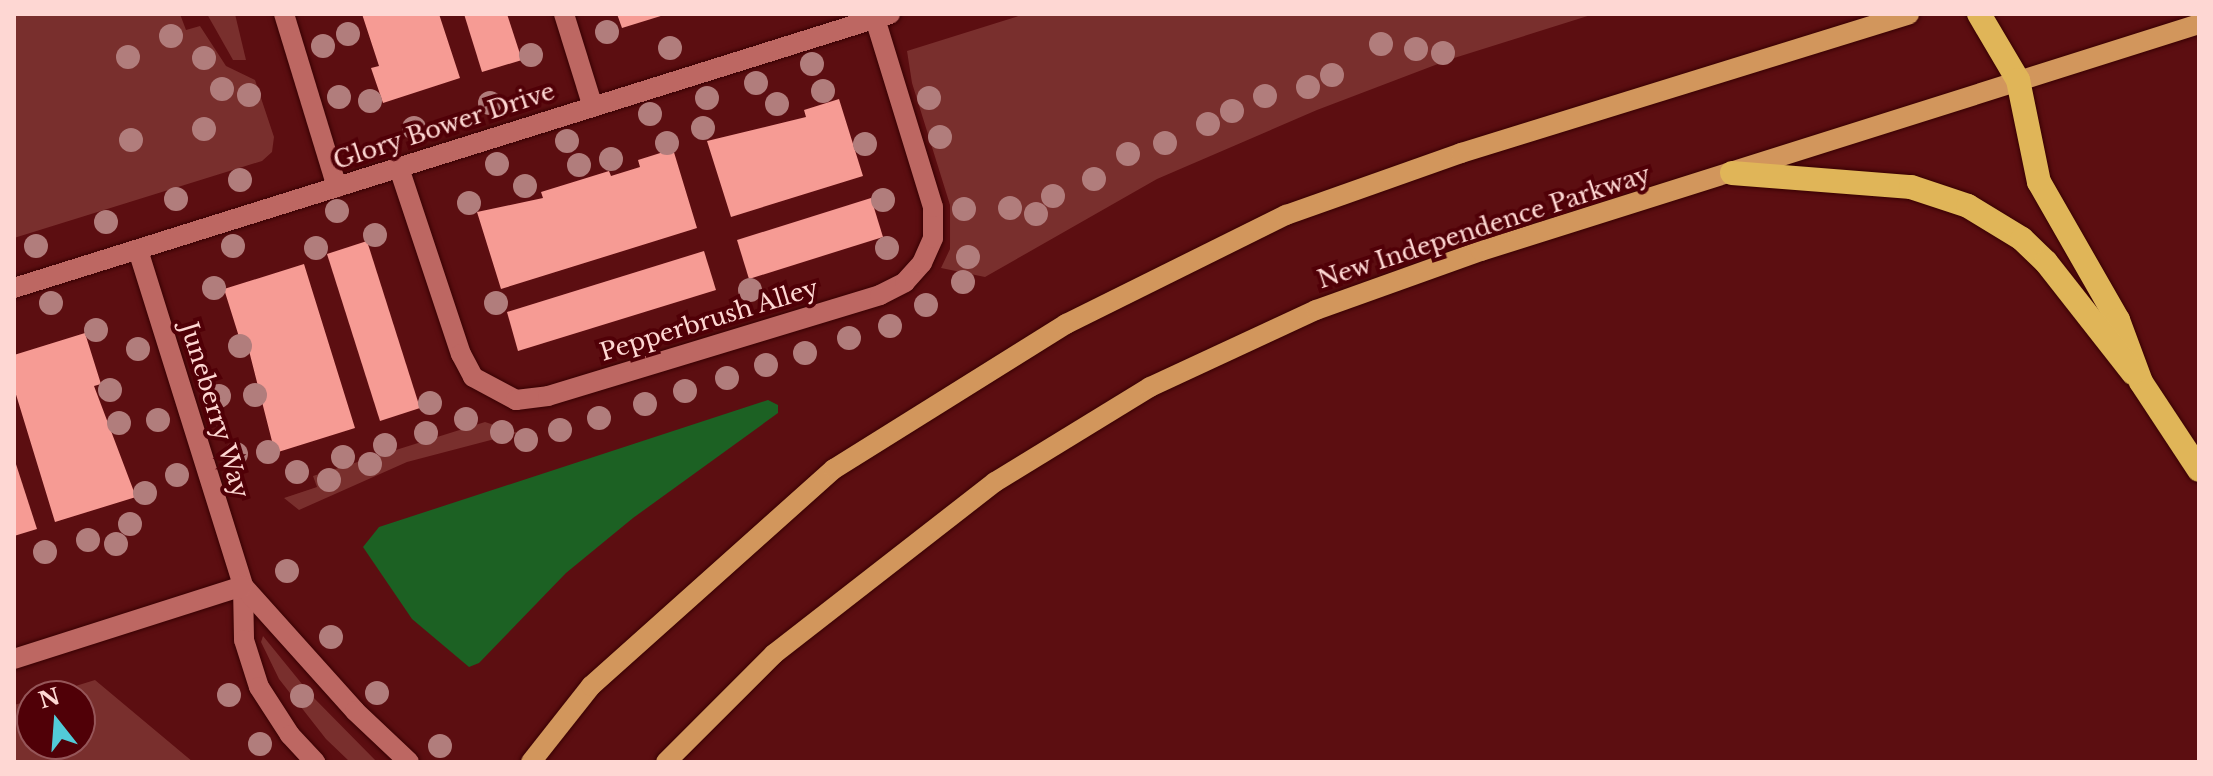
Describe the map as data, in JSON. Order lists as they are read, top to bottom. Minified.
{"streets":{"main road":["New Independence Parkway"],"street":["Glory Bower Drive","Pepperbrush Alley","Juneberry Way"]},"crossings":[["Glory Bower Drive","Pepperbrush Alley"],["Glory Bower Drive","Juneberry Way"]],"north":"top"}
